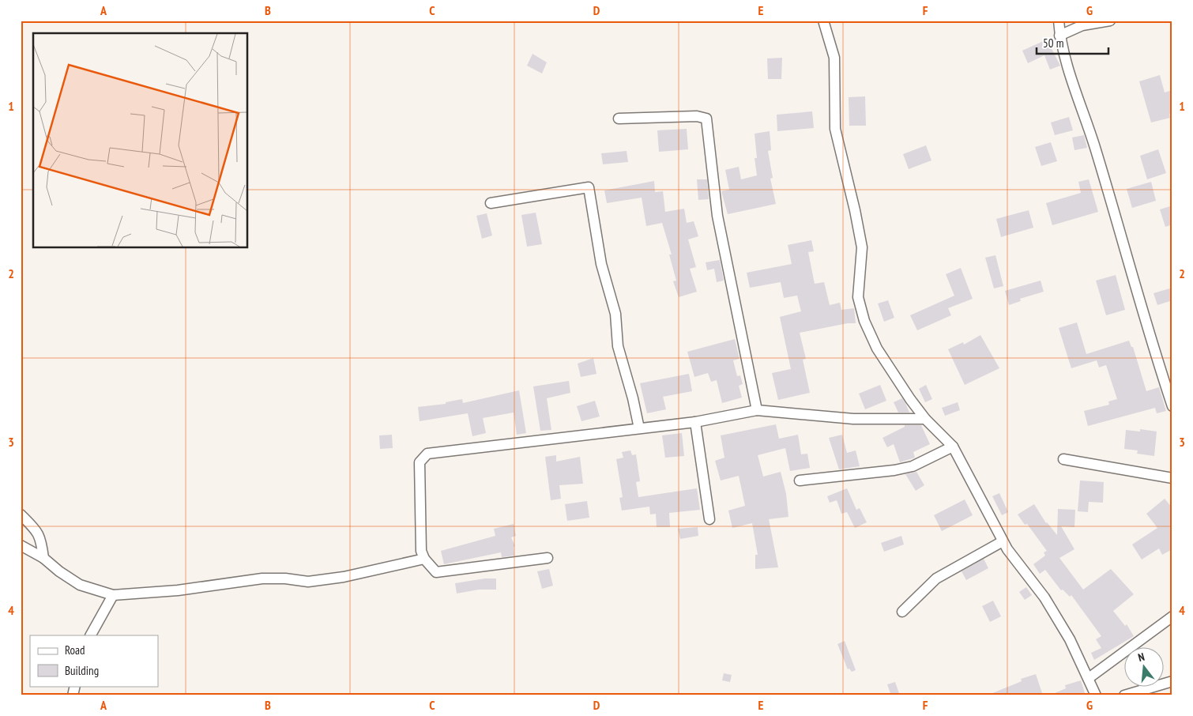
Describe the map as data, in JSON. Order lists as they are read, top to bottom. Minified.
{"legend":["Road","Building"],"scale_bar":"50 m","north":"top","grid":{"columns":["A","B","C","D","E","F","G"],"rows":["1","2","3","4"]}}
